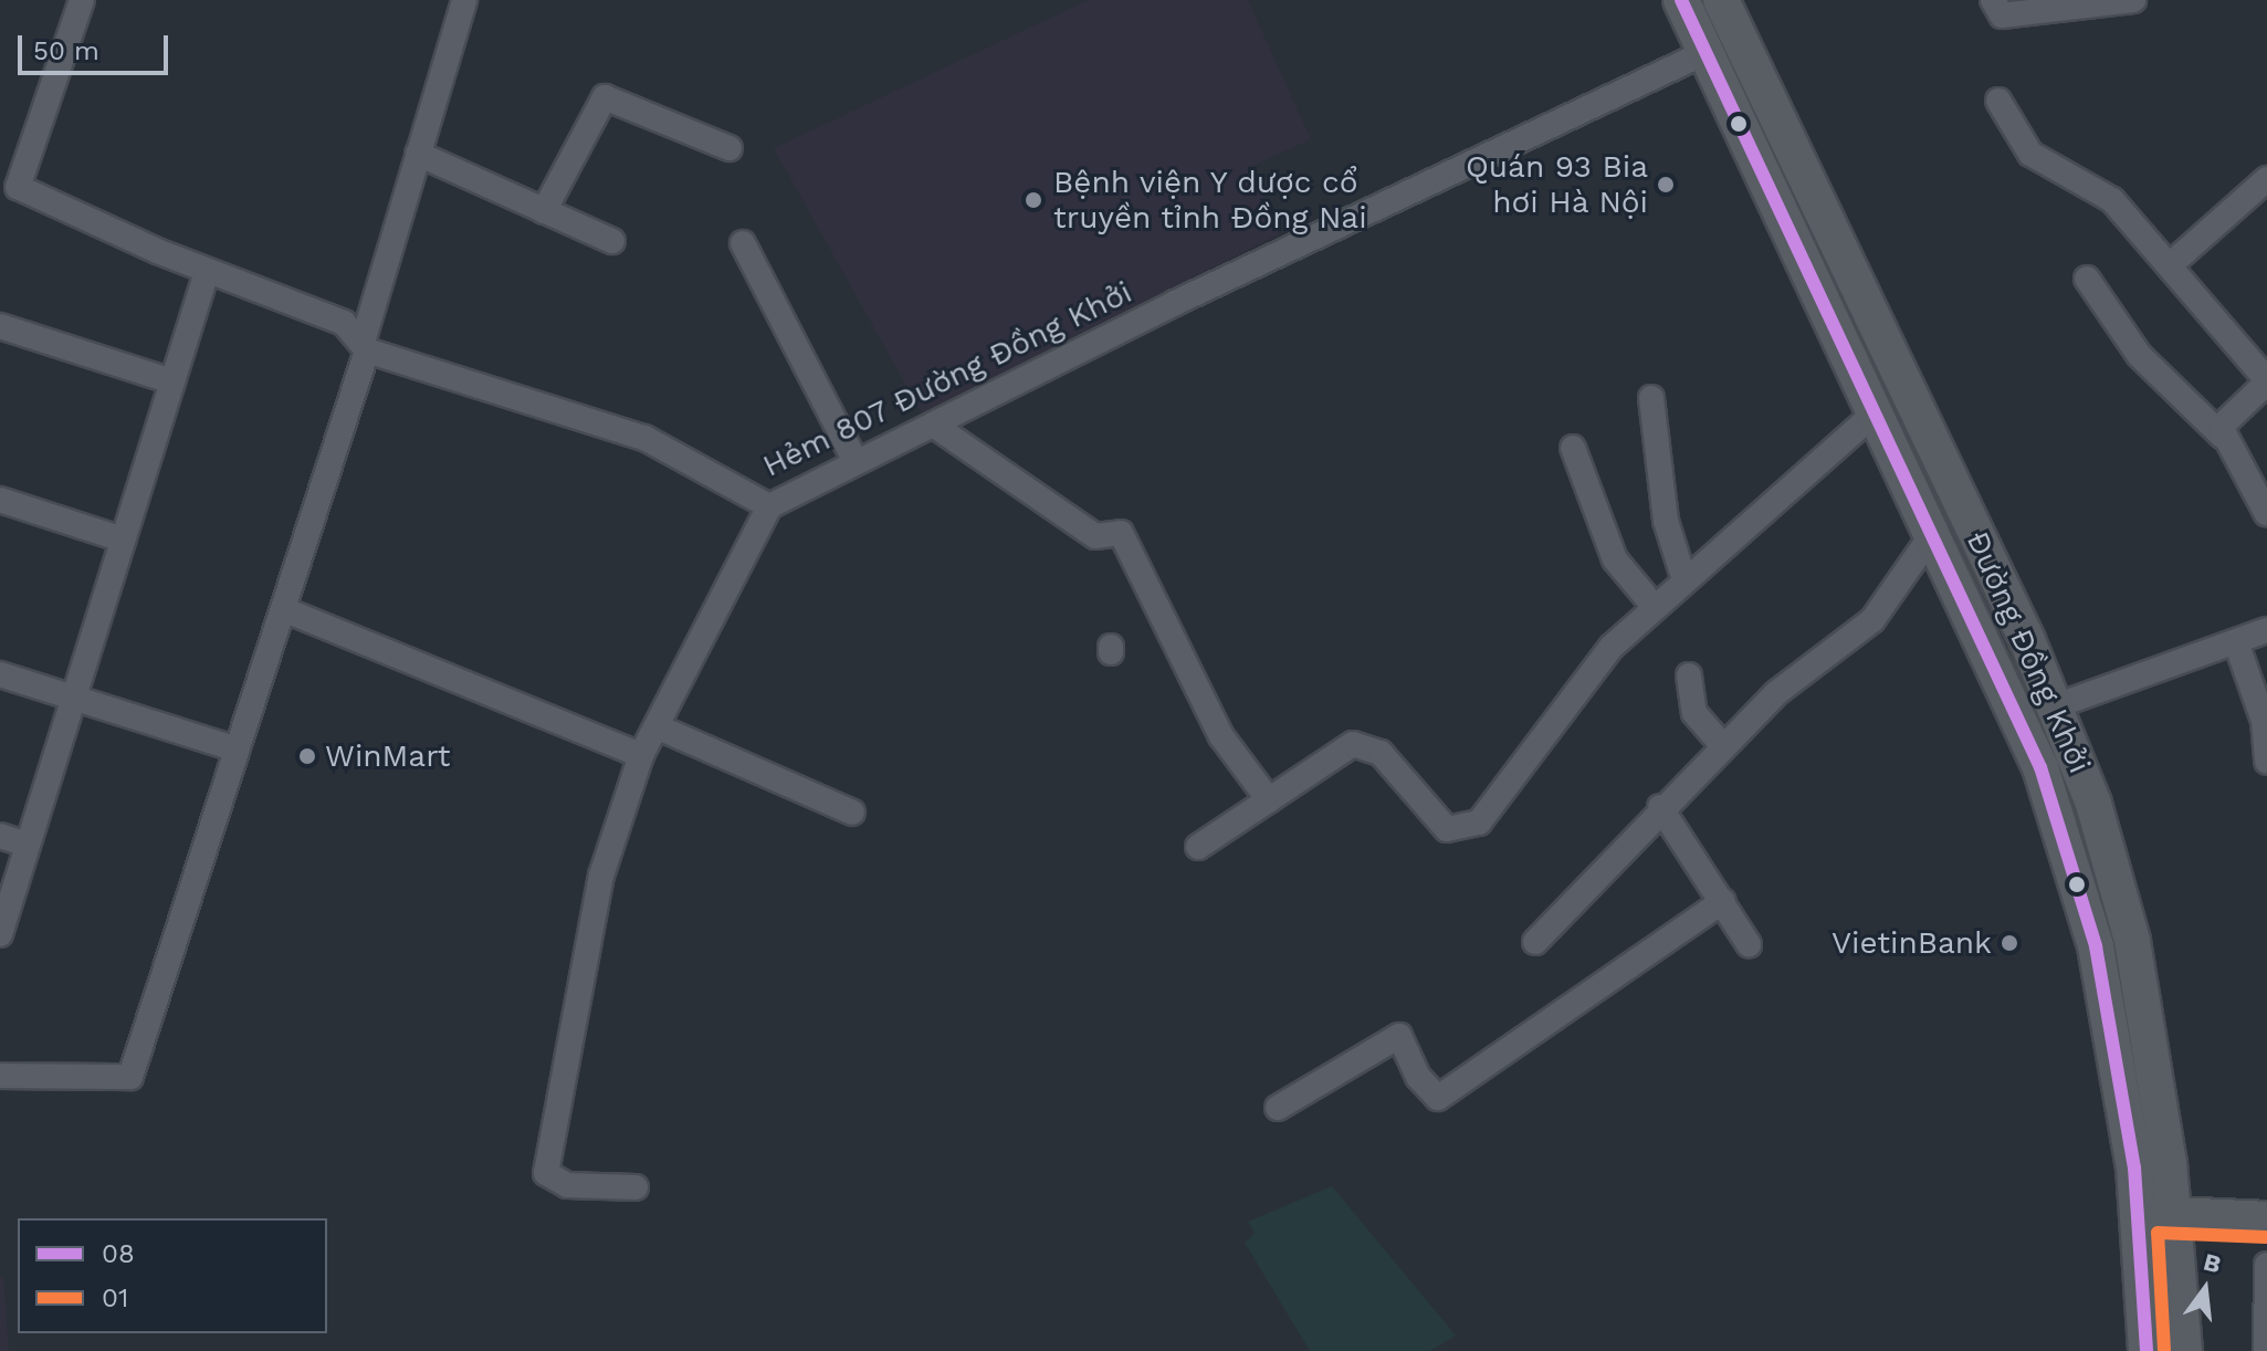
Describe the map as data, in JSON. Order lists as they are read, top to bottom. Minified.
{"streets":{"main road":["Đường Đồng Khởi"],"street":["Hẻm 807 Đường Đồng Khởi"]},"crossings":[["Hẻm 807 Đường Đồng Khởi","Đường Đồng Khởi"]],"places":["Quán 93 Bia hơi Hà Nội","Bệnh viện Y dược cổ truyền tỉnh Đồng Nai","WinMart","VietinBank"],"lines":["transit line 08","transit line 01"],"legend":["08","01"],"scale_bar":"50 m","north":"top"}
